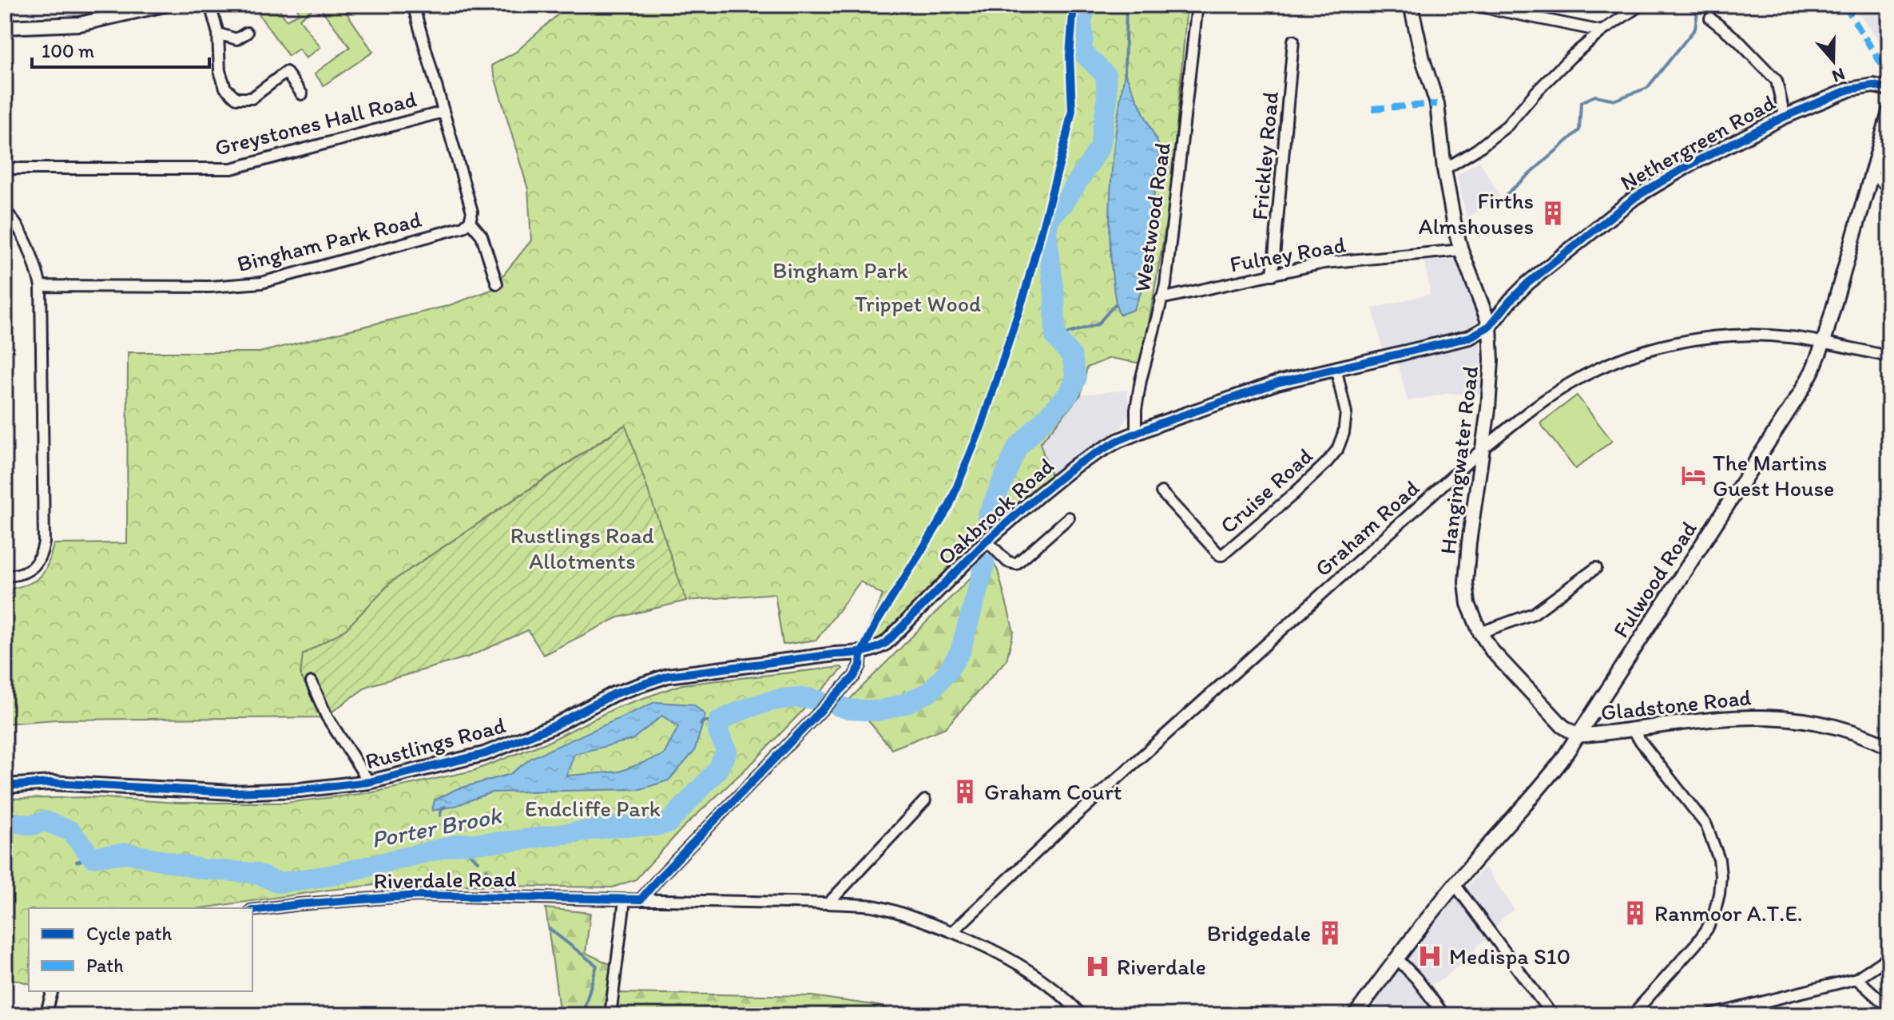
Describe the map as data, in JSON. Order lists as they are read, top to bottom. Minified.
{"streets":{"street":["Greystones Hall Road","Nethergreen Road","Frickley Road","Westwood Road","Bingham Park Road","Fulney Road","Hangingwater Road","Cruise Road","Oakbrook Road","Graham Road","Fulwood Road","Gladstone Road","Rustlings Road","Riverdale Road"]},"crossings":[["Nethergreen Road","Hangingwater Road"],["Nethergreen Road","Oakbrook Road"],["Frickley Road","Fulney Road"],["Westwood Road","Fulney Road"],["Westwood Road","Oakbrook Road"],["Fulney Road","Hangingwater Road"],["Hangingwater Road","Oakbrook Road"],["Hangingwater Road","Graham Road"],["Hangingwater Road","Fulwood Road"],["Hangingwater Road","Gladstone Road"],["Cruise Road","Oakbrook Road"],["Oakbrook Road","Rustlings Road"],["Graham Road","Fulwood Road"],["Graham Road","Riverdale Road"],["Fulwood Road","Gladstone Road"]],"water":["Porter Brook"],"parks":["Bingham Park","Trippet Wood","Rustlings Road Allotments","Endcliffe Park"],"places":{"building":["Firths Almshouses","Graham Court","Ranmoor A.T.E.","Bridgedale"],"hotel":["The Martins Guest House"],"hospital":["Medispa S10","Riverdale"]},"legend":["Cycle path","Path"],"scale_bar":"100 m","north":"bottom"}
